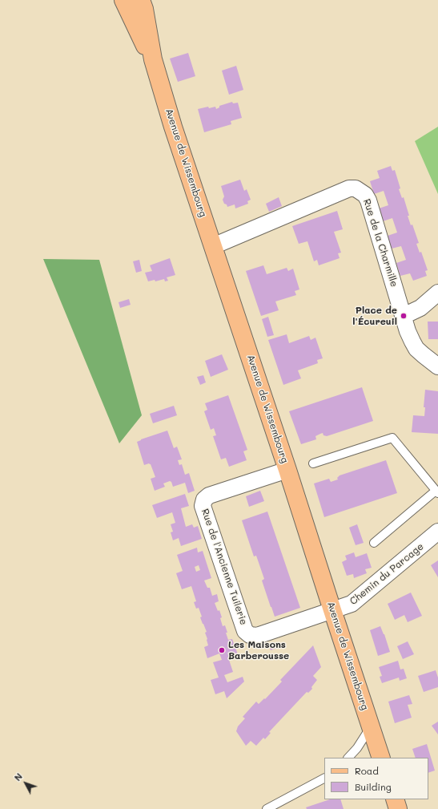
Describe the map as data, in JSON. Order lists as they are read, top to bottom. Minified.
{"streets":{"main road":["Avenue de Wissembourg"],"street":["Rue de la Charmille","Rue de l'Ancienne Tuilerie","Chemin du Parcage"]},"crossings":[["Avenue de Wissembourg","Rue de la Charmille"],["Avenue de Wissembourg","Rue de l'Ancienne Tuilerie"],["Avenue de Wissembourg","Chemin du Parcage"],["Rue de l'Ancienne Tuilerie","Chemin du Parcage"]],"places":["Place de l'Écureuil","Les Maisons Barberousse"],"legend":["Road","Building"],"north":"top left"}
